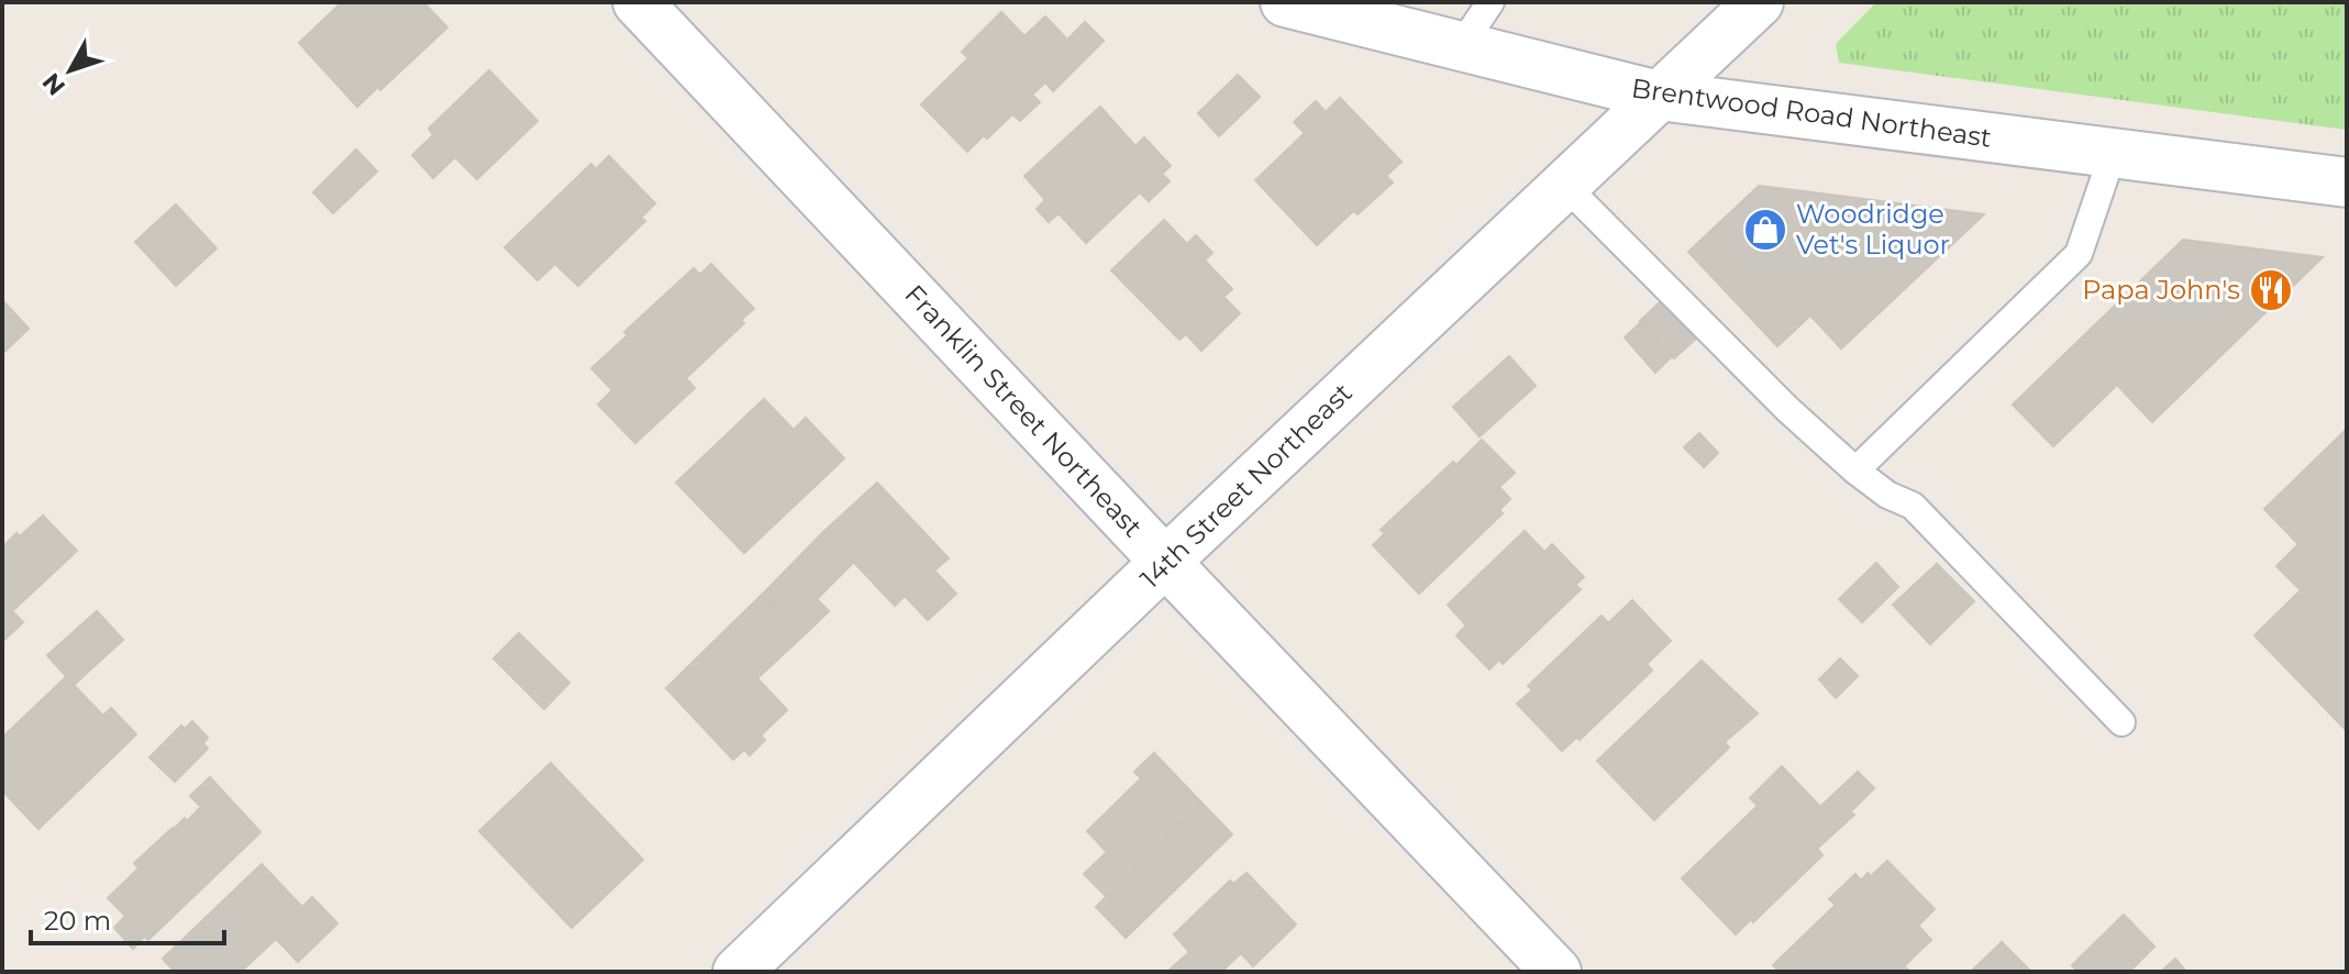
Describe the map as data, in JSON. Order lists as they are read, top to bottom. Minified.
{"streets":{"street":["Brentwood Road Northeast","Franklin Street Northeast","14th Street Northeast"]},"crossings":[["Brentwood Road Northeast","14th Street Northeast"],["Franklin Street Northeast","14th Street Northeast"]],"places":{"shop":["Woodridge Vet's Liquor"],"restaurant":["Papa John's"]},"scale_bar":"20 m","north":"bottom left"}
